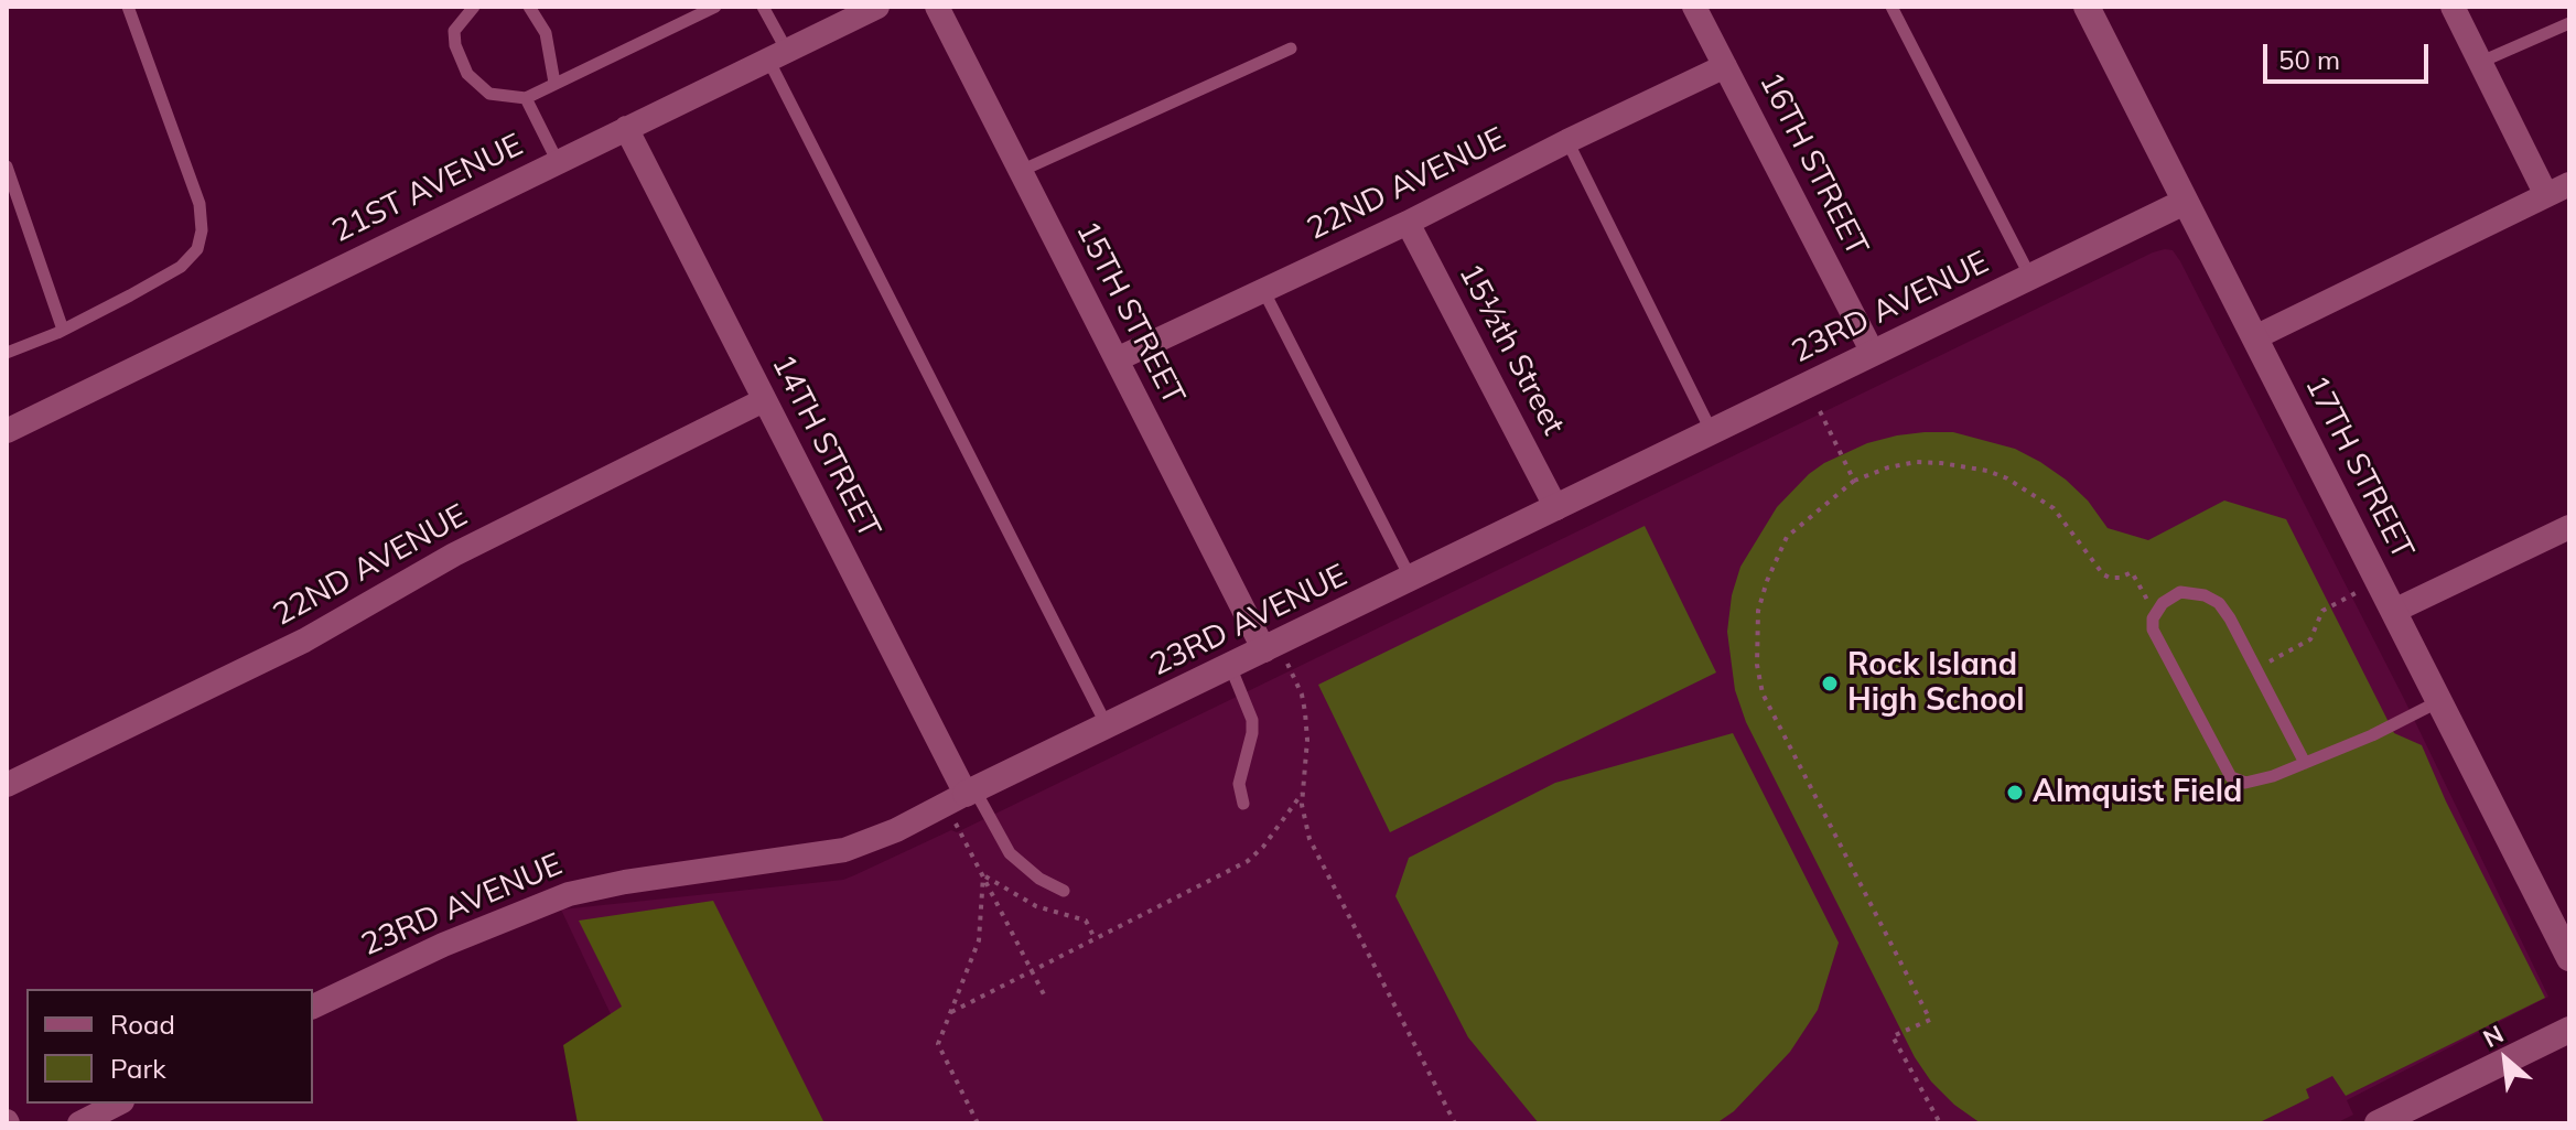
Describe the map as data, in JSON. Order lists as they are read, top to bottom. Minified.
{"streets":{"street":["16TH STREET","22ND AVENUE","21ST AVENUE","23RD AVENUE","15TH STREET","15½th Street","14TH STREET","17TH STREET"]},"crossings":[["16TH STREET","22ND AVENUE"],["16TH STREET","23RD AVENUE"],["22ND AVENUE","15TH STREET"],["22ND AVENUE","15½th Street"],["22ND AVENUE","14TH STREET"],["21ST AVENUE","14TH STREET"],["23RD AVENUE","15TH STREET"],["23RD AVENUE","15½th Street"],["23RD AVENUE","14TH STREET"],["23RD AVENUE","17TH STREET"]],"places":["Rock Island High School","Almquist Field"],"legend":["Road","Park"],"scale_bar":"50 m","north":"top left"}
